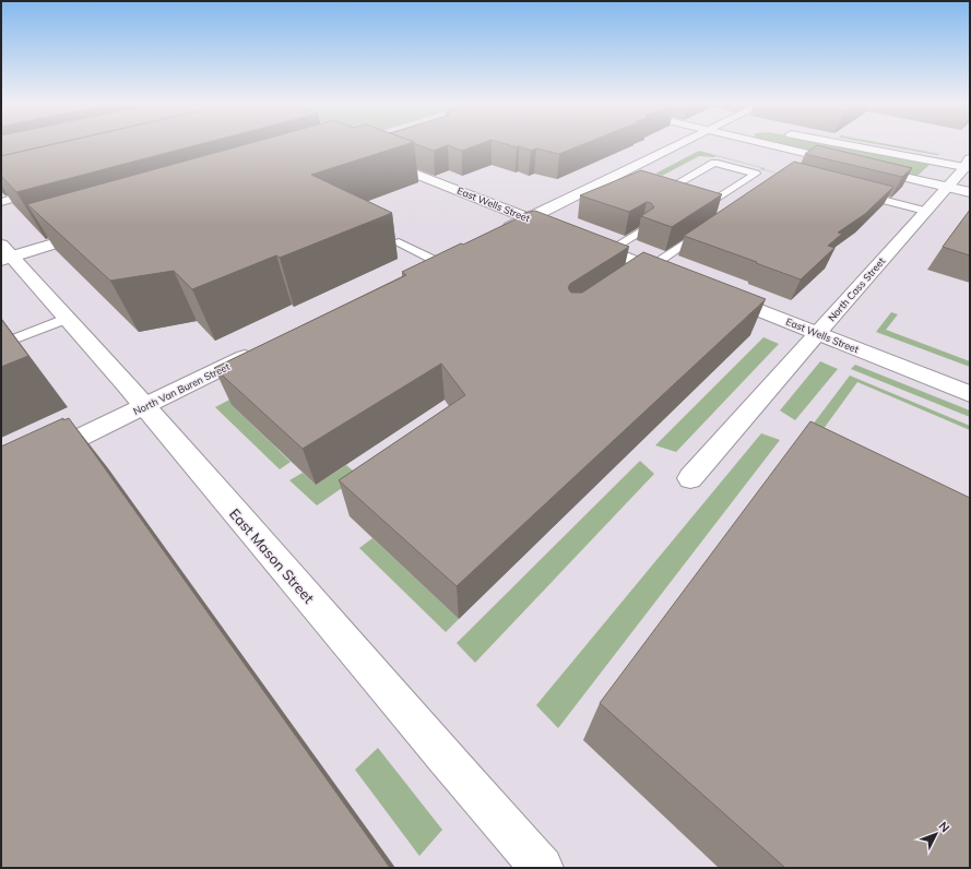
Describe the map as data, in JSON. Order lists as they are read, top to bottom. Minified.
{"streets":{"street":["East Wells Street","North Cass Street","North Van Buren Street","East Mason Street"]},"crossings":[["East Wells Street","North Cass Street"],["North Van Buren Street","East Mason Street"]],"north":"top right"}
